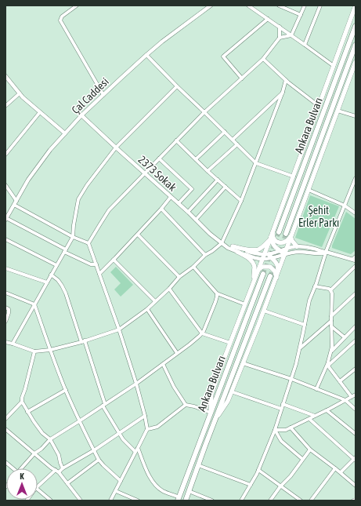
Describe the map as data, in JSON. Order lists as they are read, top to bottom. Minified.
{"streets":{"main road":["Ankara Bulvarı"],"street":["Çal Caddesi","2373 Sokak"]},"crossings":[["Çal Caddesi","2373 Sokak"]],"parks":["Şehit Erler Parkı"],"north":"top"}
